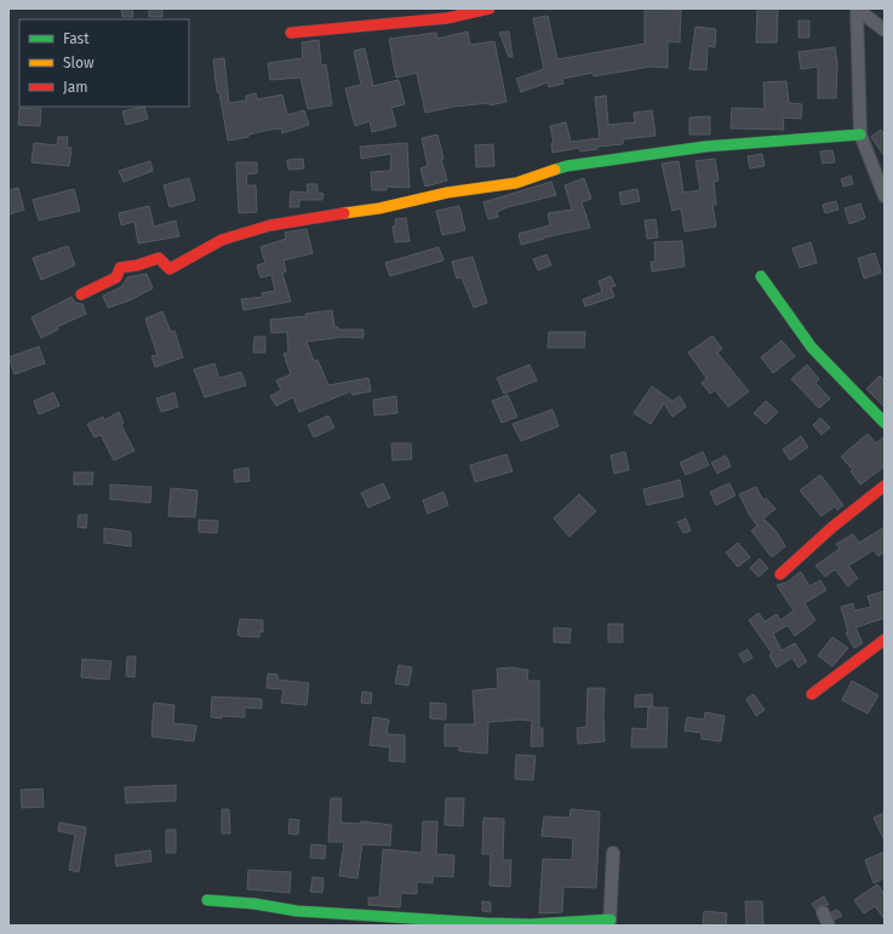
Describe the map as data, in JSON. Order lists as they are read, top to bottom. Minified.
{"legend":["Fast","Slow","Jam"]}
